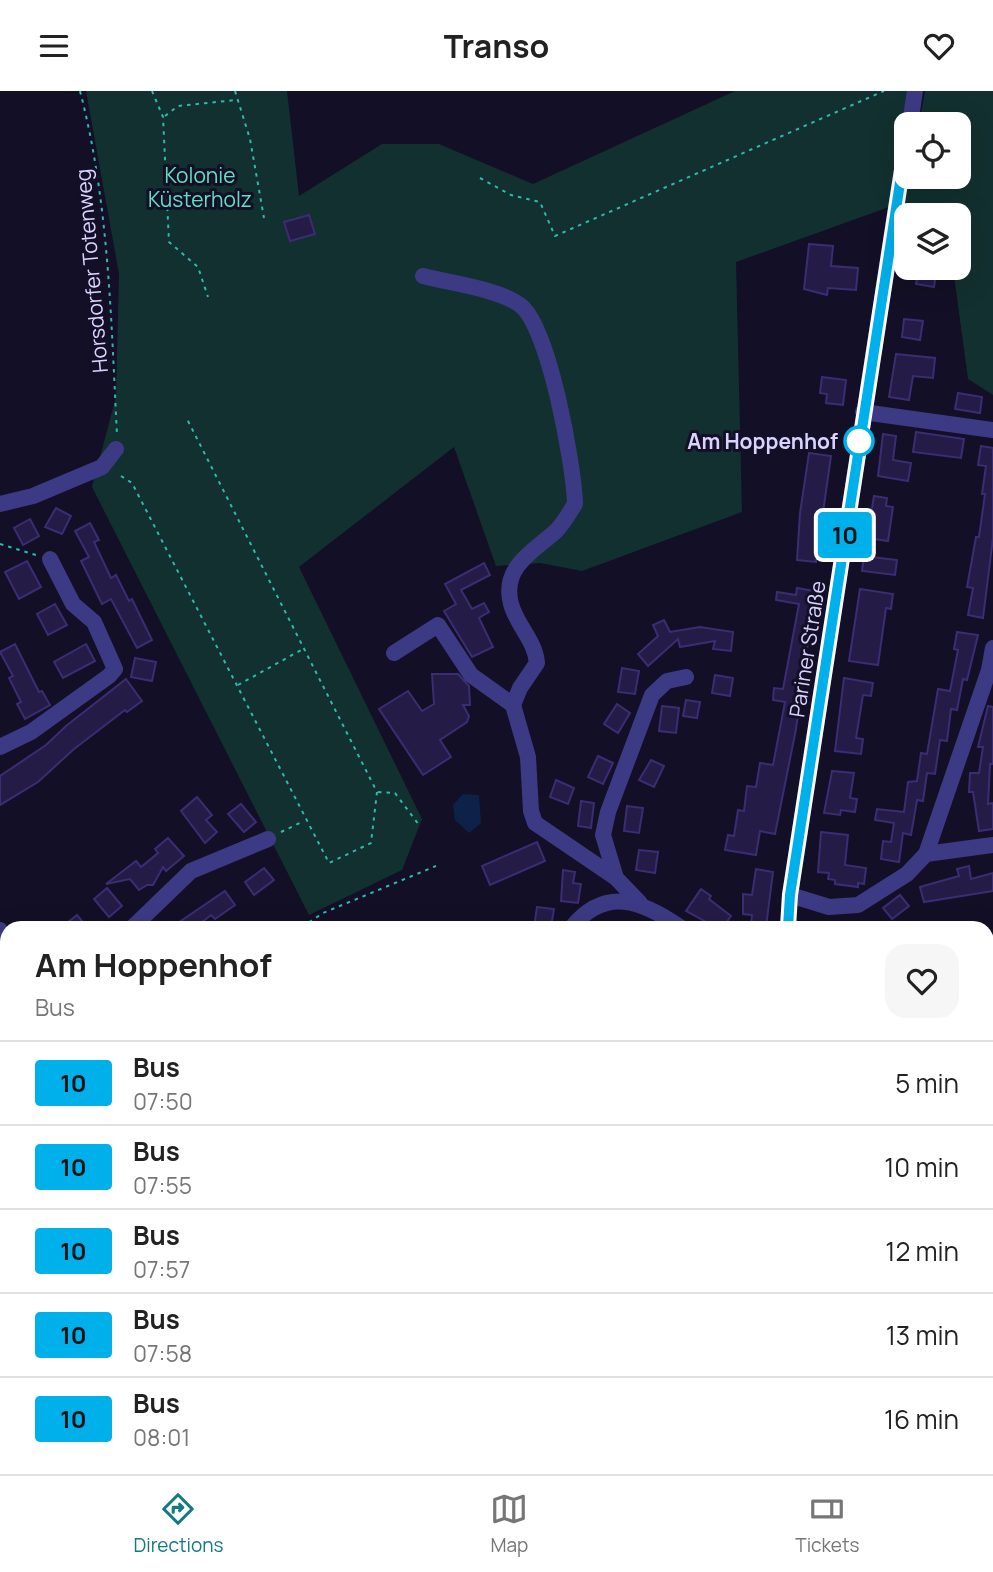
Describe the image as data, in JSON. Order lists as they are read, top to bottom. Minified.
{"streets":{"street":["Pariner Straße"],"path":["Horsdorfer Totenweg"]},"parks":["Kolonie Küsterholz"],"places":["Am Hoppenhof"],"lines":["bus line 10"],"page":{"header":"Transo","on_map":"10","heading":["Am Hoppenhof","Bus"],"list":[{"mark":"10","name":"Bus","note":"07:50","value":"5 min"},{"mark":"10","name":"Bus","note":"07:55","value":"10 min"},{"mark":"10","name":"Bus","note":"07:57","value":"12 min"},{"mark":"10","name":"Bus","note":"07:58","value":"13 min"},{"mark":"10","name":"Bus","note":"08:01","value":"16 min"}],"tabs":["Directions","Map","Tickets"]}}
